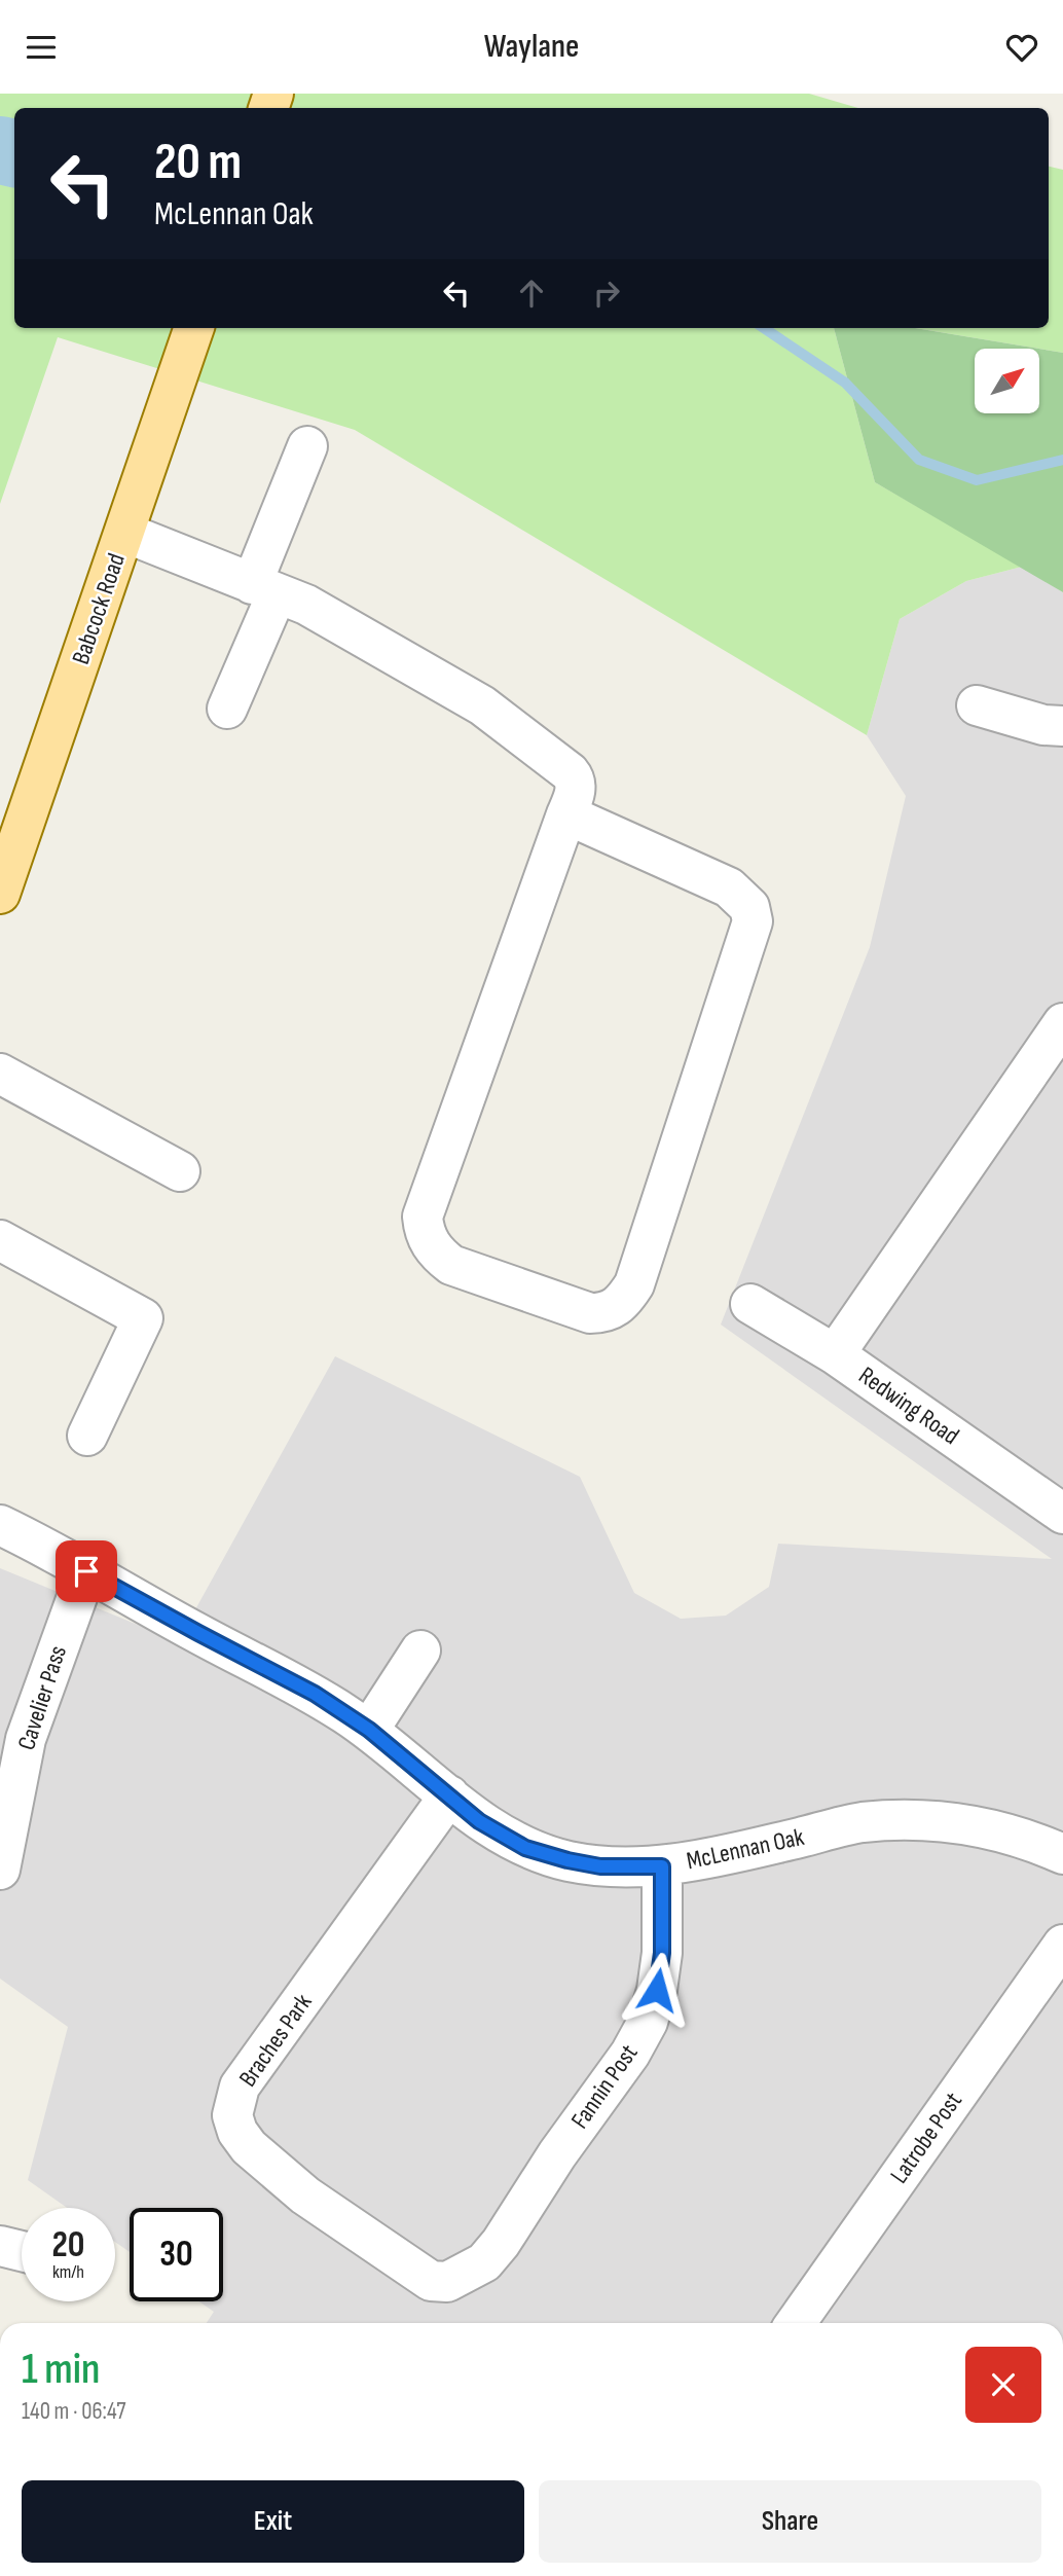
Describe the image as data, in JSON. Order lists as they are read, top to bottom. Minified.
{"streets":{"main road":["Babcock Road"],"street":["Redwing Road","Cavelier Pass","McLennan Oak","Braches Park","Fannin Post","Latrobe Post"]},"crossings":[["Cavelier Pass","McLennan Oak"],["McLennan Oak","Braches Park"],["McLennan Oak","Fannin Post"],["Braches Park","Fannin Post"]],"north":"top right","page":{"header":"Waylane","turn":["20 m","McLennan Oak"],"speed":"20 km/h","limit":"30","heading":["1 min","140 m · 06:47"],"buttons":["Exit","Share"]}}
